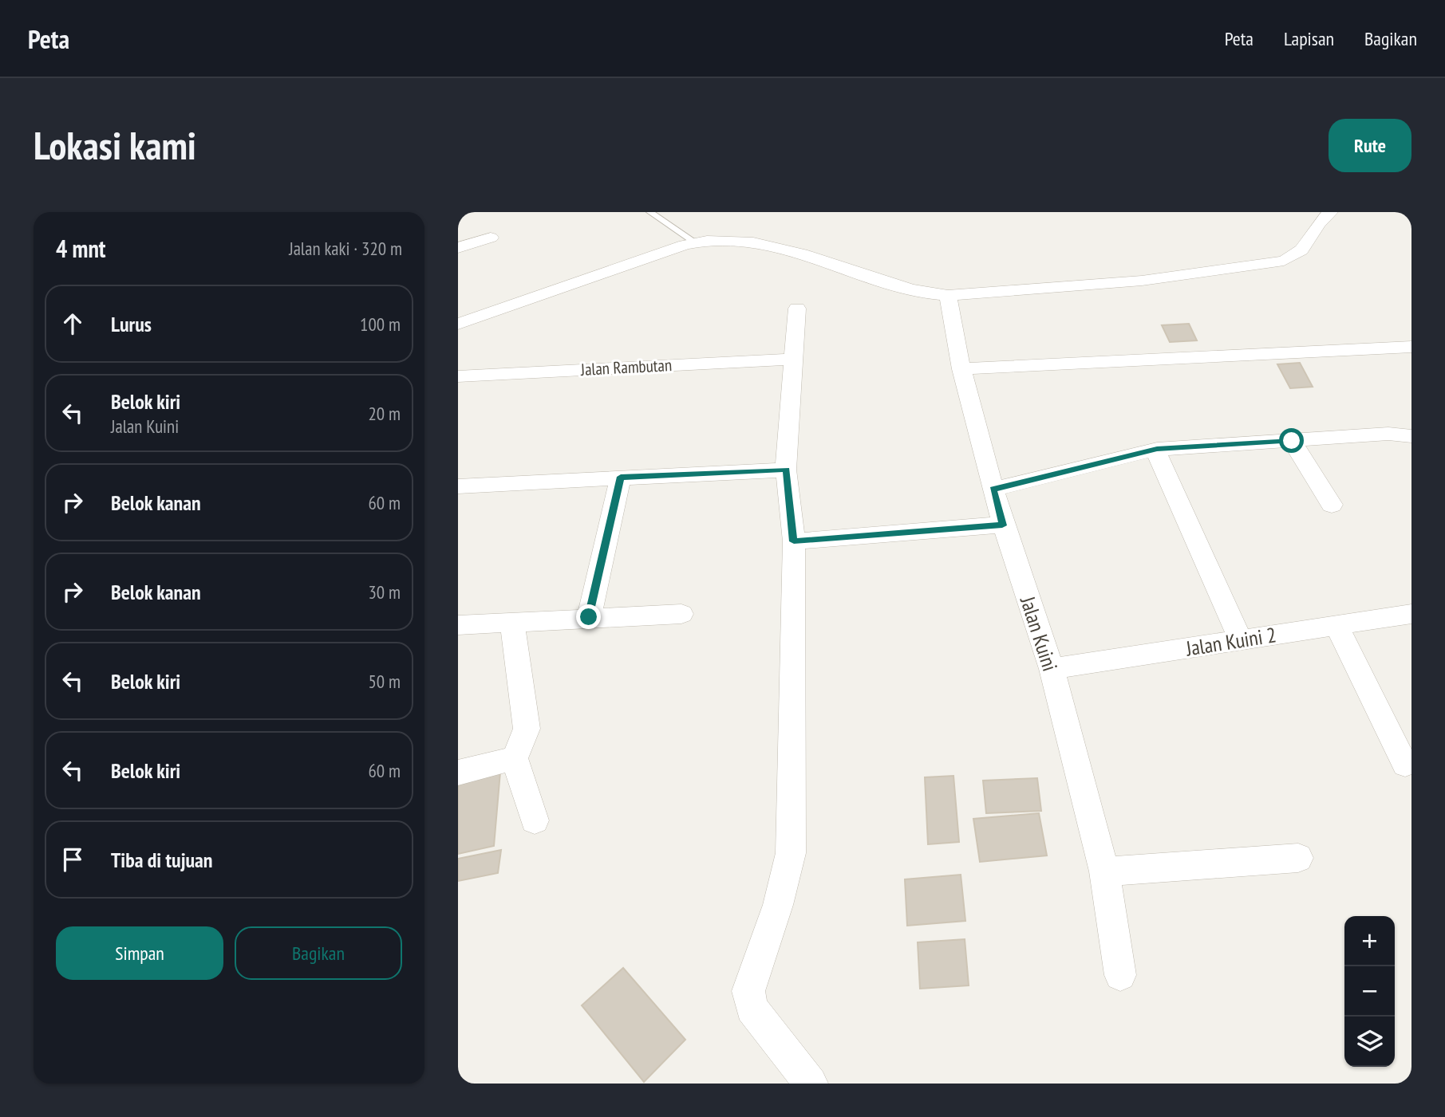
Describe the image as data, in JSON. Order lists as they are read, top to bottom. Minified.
{"streets":{"street":["Jalan Rambutan","Jalan Kuini","Jalan Kuini 2"]},"crossings":[["Jalan Kuini","Jalan Kuini 2"]],"page":{"header":"Peta","nav":["Peta","Lapisan","Bagikan"],"buttons":["Rute",["Simpan","Bagikan"]],"title":"Lokasi kami","heading":["4 mnt","Jalan kaki · 320 m"],"list":[["Lurus","100 m"],["Belok kiri","Jalan Kuini","20 m"],["Belok kanan","60 m"],["Belok kanan","30 m"],["Belok kiri","50 m"],["Belok kiri","60 m"],"Tiba di tujuan"],"map_buttons":["+","−"]}}
